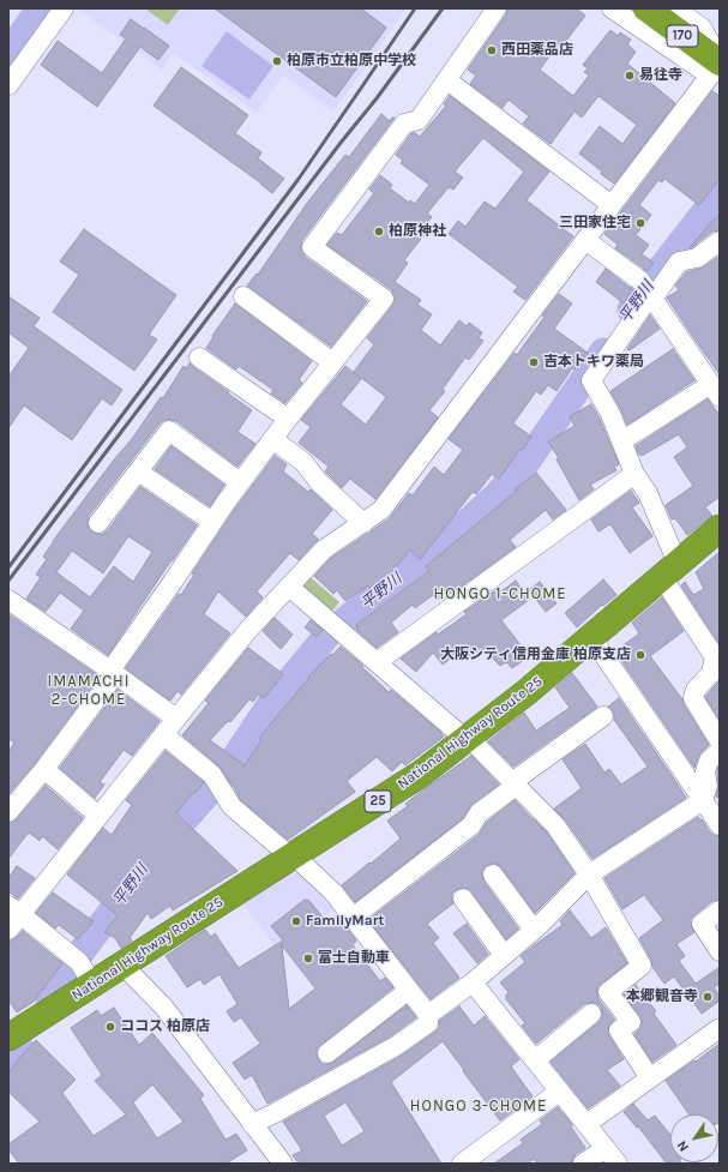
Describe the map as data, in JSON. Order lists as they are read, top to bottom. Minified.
{"streets":{"highway":["170","National Highway Route 25","25"]},"districts":["HONGO 1-CHOME","IMAMACHI 2-CHOME","HONGO 3-CHOME"],"water":["平野川"],"places":["西田薬品店","柏原市立柏原中学校","易往寺","三田家住宅","柏原神社","吉本トキワ薬局","大阪シティ信用金庫 柏原支店","FamilyMart","富士自動車","本郷観音寺","ココス 柏原店"],"north":"bottom left"}
